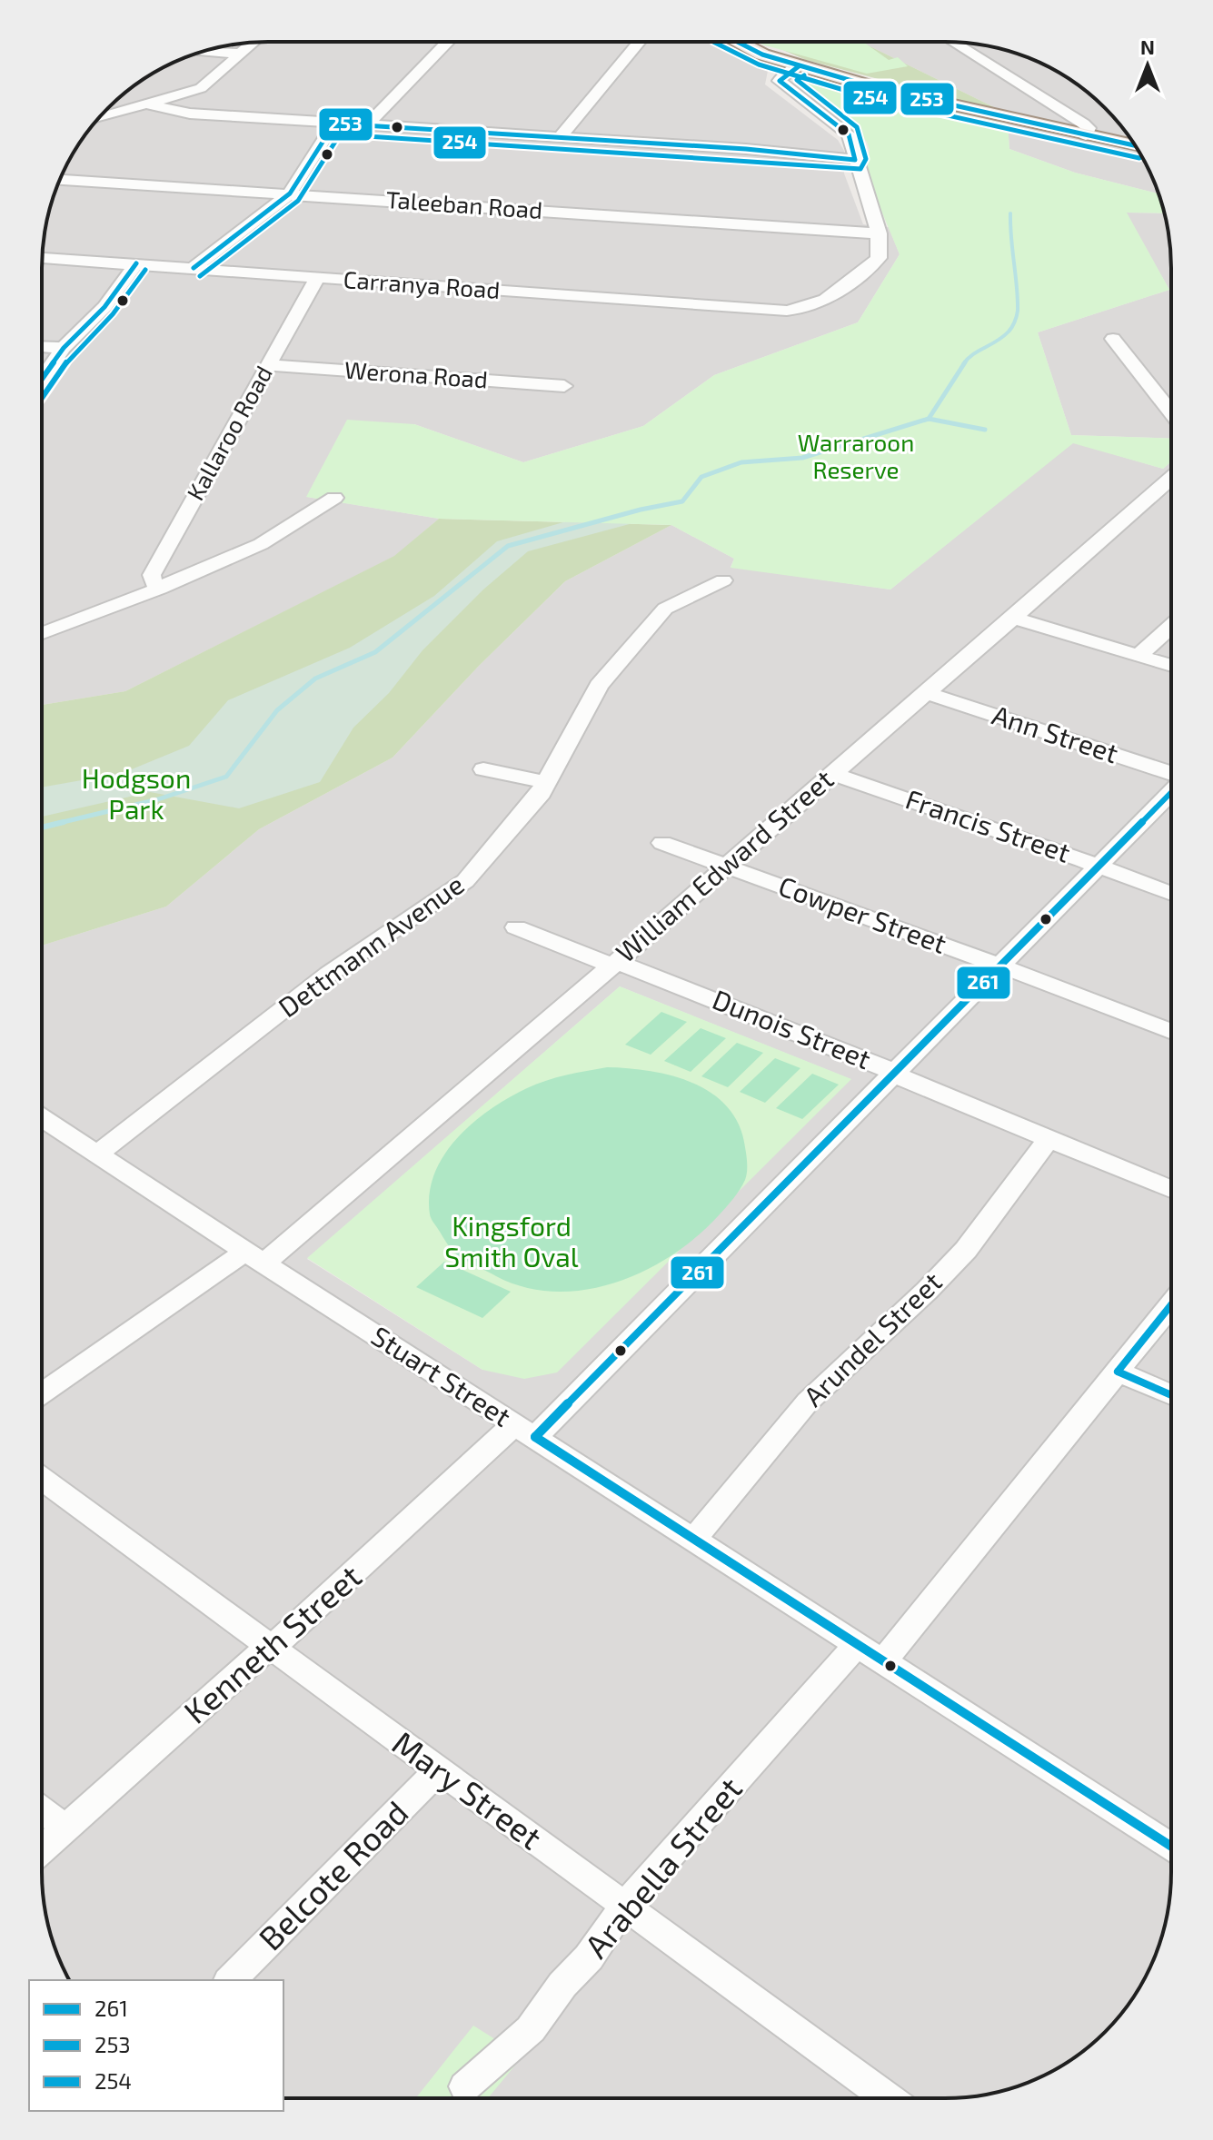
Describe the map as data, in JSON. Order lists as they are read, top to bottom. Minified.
{"streets":{"street":["Taleeban Road","Carranya Road","Werona Road","Kallaroo Road","Ann Street","Francis Street","William Edward Street","Cowper Street","Dettmann Avenue","Dunois Street","Arundel Street","Stuart Street","Kenneth Street","Mary Street","Arabella Street","Belcote Road"]},"crossings":[["Taleeban Road","Carranya Road"],["Carranya Road","Kallaroo Road"],["Werona Road","Kallaroo Road"],["Ann Street","William Edward Street"],["Francis Street","William Edward Street"],["Francis Street","Kenneth Street"],["William Edward Street","Cowper Street"],["William Edward Street","Dunois Street"],["William Edward Street","Stuart Street"],["Cowper Street","Kenneth Street"],["Dettmann Avenue","Stuart Street"],["Dunois Street","Arundel Street"],["Dunois Street","Kenneth Street"],["Arundel Street","Stuart Street"],["Stuart Street","Kenneth Street"],["Stuart Street","Arabella Street"],["Kenneth Street","Mary Street"],["Mary Street","Arabella Street"],["Mary Street","Belcote Road"]],"parks":["Warraroon Reserve","Hodgson Park","Kingsford Smith Oval"],"lines":["transit line 253","transit line 254","transit line 261"],"legend":["261","253","254"],"north":"top"}
